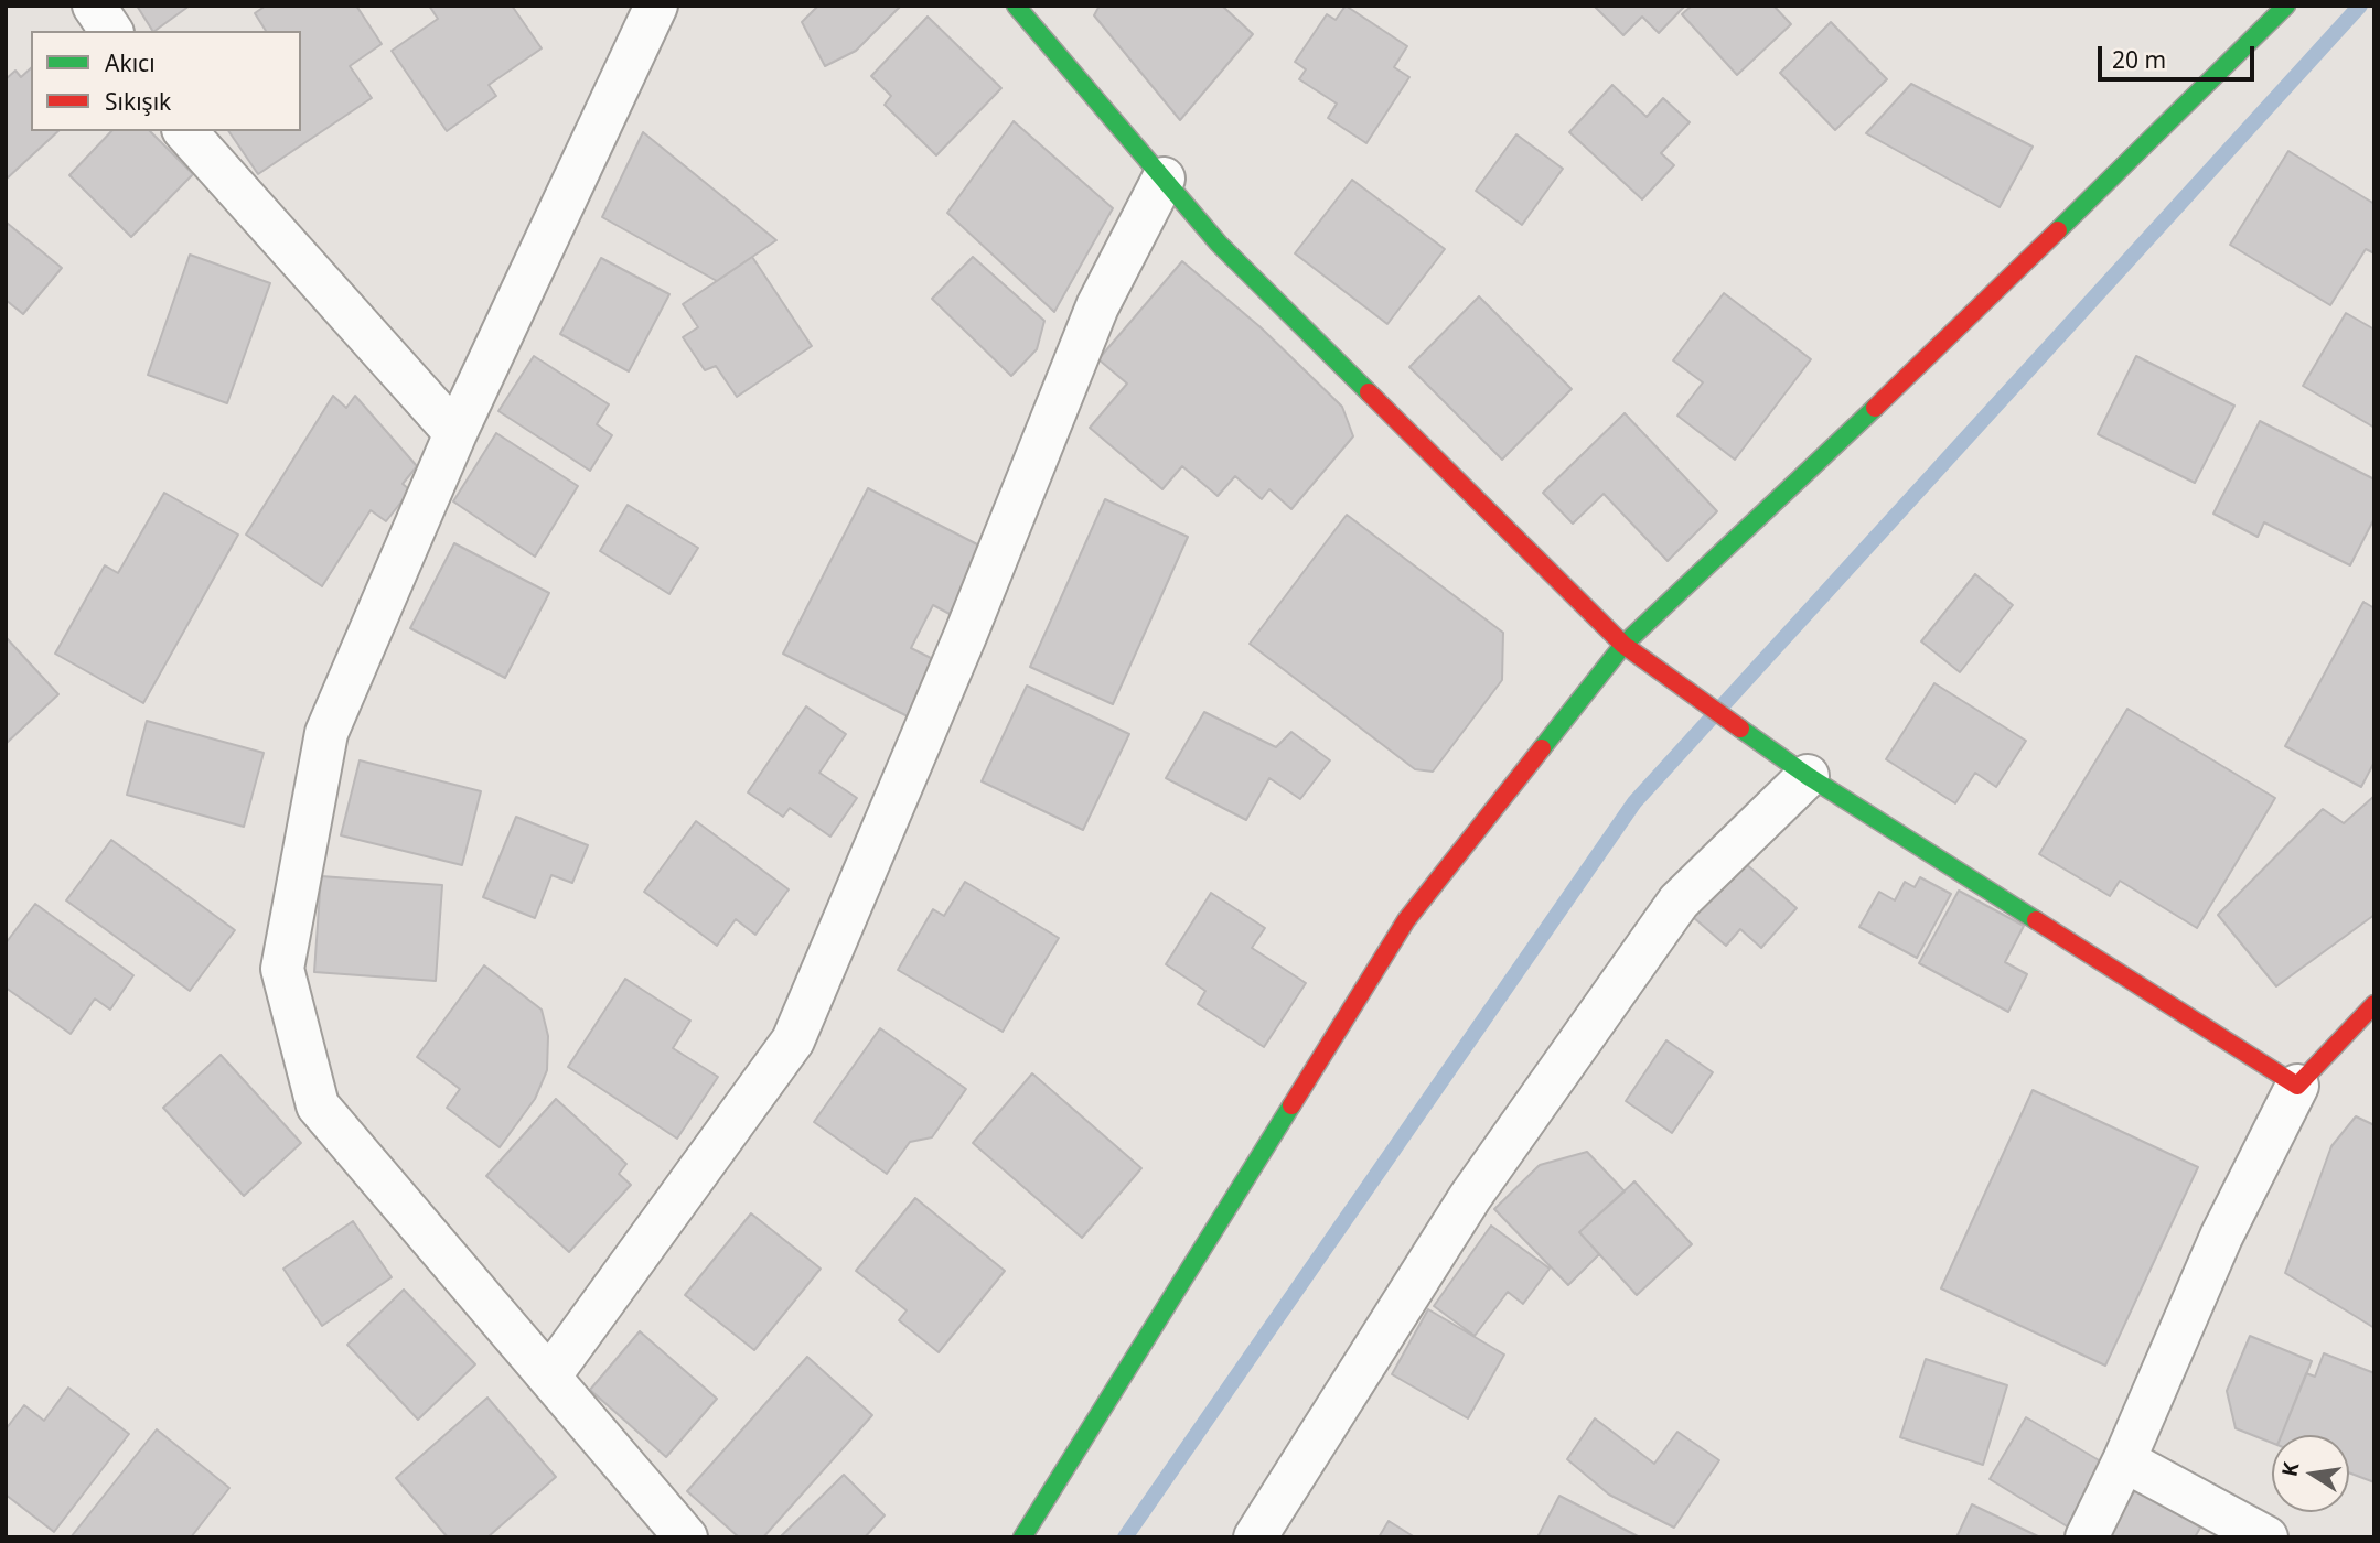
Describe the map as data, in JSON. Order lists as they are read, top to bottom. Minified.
{"legend":["Akıcı","Sıkışık"],"scale_bar":"20 m","north":"left"}
